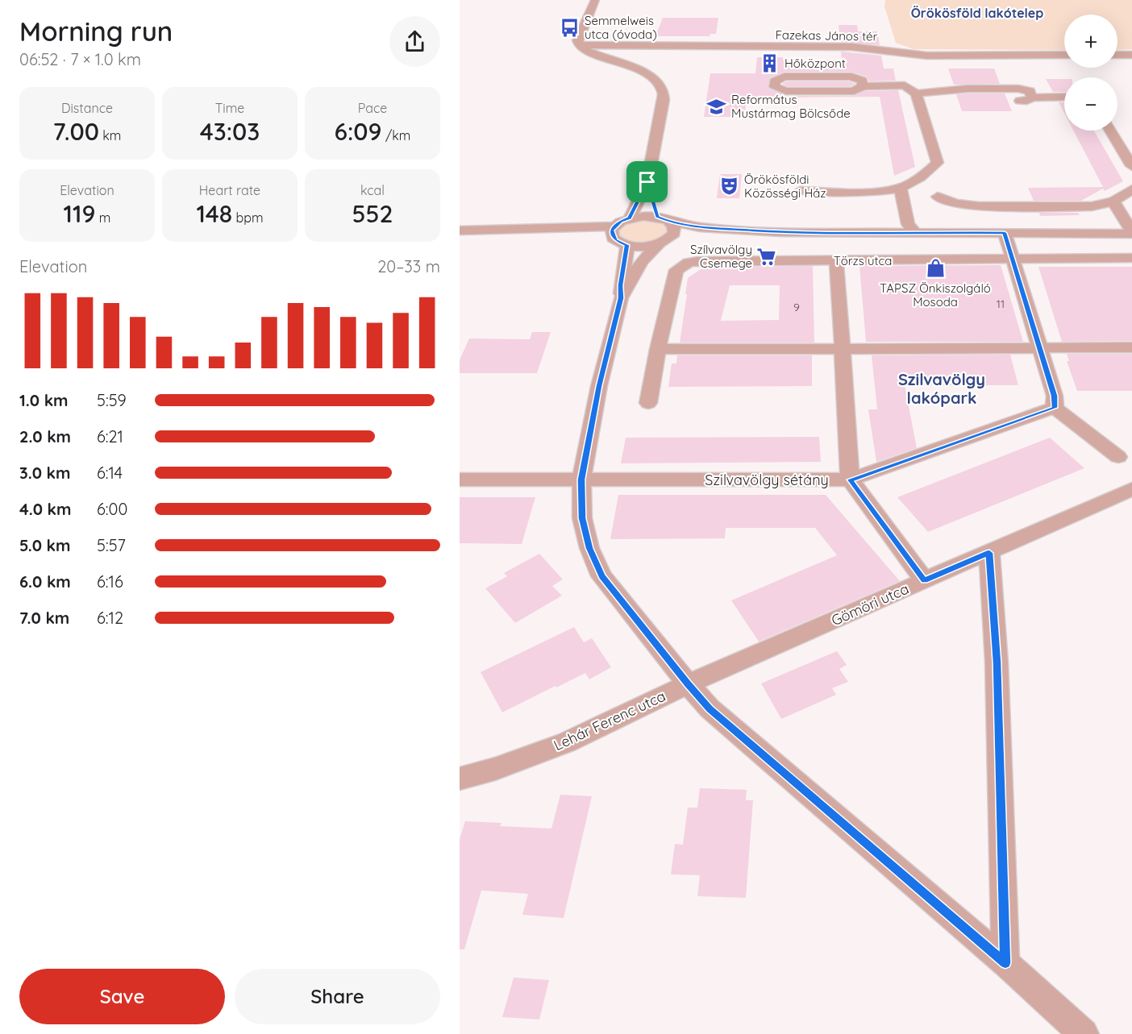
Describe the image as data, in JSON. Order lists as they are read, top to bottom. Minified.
{"streets":{"street":["Fazekas János tér","Törzs utca","Szilvavölgy sétány","Gömöri utca","Lehár Ferenc utca"]},"crossings":[["Törzs utca","Szilvavölgy sétány"],["Gömöri utca","Lehár Ferenc utca"]],"districts":["Örökösföld lakótelep","Szilvavölgy lakópark"],"places":{"bus stop":["Semmelweis utca (óvoda)"],"building":["Hőközpont"],"school or university":["Református Mustármag Bölcsőde"],"theatre":["Örökösföldi Közösségi Ház"],"supermarket":["Szílvavölgy Csemege"],"shop":["TAPSZ Önkiszolgáló Mosoda"]},"house_numbers":["11","9"],"page":{"heading":["Morning run","06:52 · 7 × 1.0 km"],"map_buttons":["+","−"],"stats":[["Distance","7.00 km"],["Time","43:03"],["Pace","6:09 /km"],["Elevation","119 m"],["Heart rate","148 bpm"],["kcal","552"]],"chart":["Elevation","20–33 m"],"list":[{"name":"1.0 km","note":"5:59"},{"name":"2.0 km","note":"6:21"},{"name":"3.0 km","note":"6:14"},{"name":"4.0 km","note":"6:00"},{"name":"5.0 km","note":"5:57"},{"name":"6.0 km","note":"6:16"},{"name":"7.0 km","note":"6:12"}],"buttons":["Save","Share"]}}
